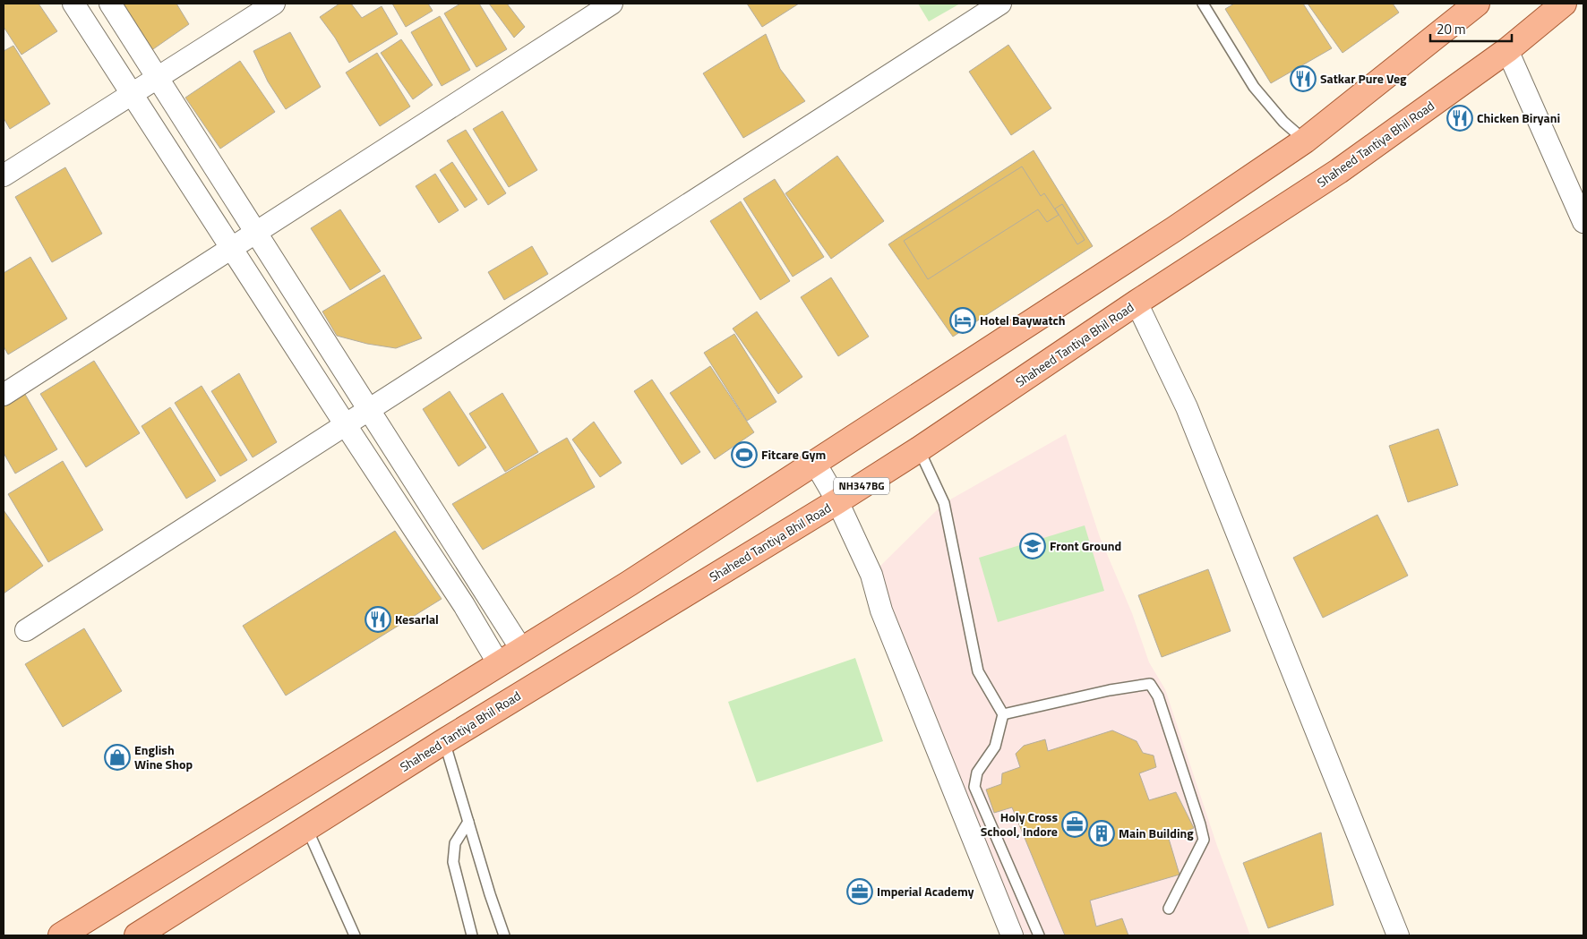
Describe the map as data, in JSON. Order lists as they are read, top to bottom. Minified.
{"streets":{"main road":["Shaheed Tantiya Bhil Road","NH347BG"]},"places":{"restaurant":["Satkar Pure Veg","Chicken Biryani","Kesarlal"],"hotel":["Hotel Baywatch"],"sports":["Fitcare Gym"],"school or university":["Front Ground"],"shop":["English Wine Shop"],"office":["Holy Cross School, Indore","Imperial Academy"],"building":["Main Building"]},"scale_bar":"20 m"}
